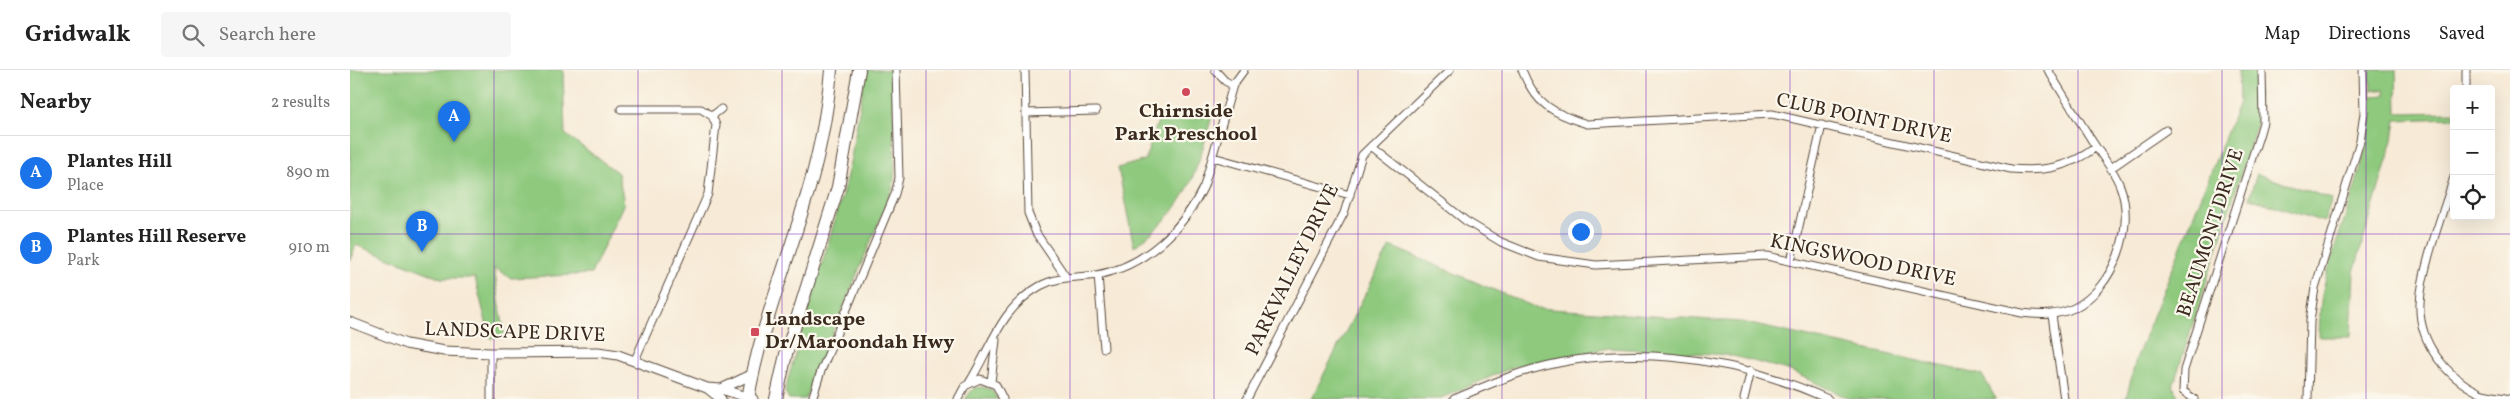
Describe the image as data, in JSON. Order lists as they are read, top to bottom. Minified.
{"streets":{"street":["CLUB POINT DRIVE","BEAUMONT DRIVE","KINGSWOOD DRIVE","PARKVALLEY DRIVE","LANDSCAPE DRIVE"]},"crossings":[["CLUB POINT DRIVE","KINGSWOOD DRIVE"],["KINGSWOOD DRIVE","PARKVALLEY DRIVE"]],"places":{"other":["Chirnside Park Preschool"],"transit":["Landscape Dr/Maroondah Hwy"]},"page":{"header":"Gridwalk","search":"Search here","nav":["Map","Directions","Saved"],"heading":["Nearby","2 results"],"map_buttons":["+","−"],"pins":["A","B"],"list":[{"mark":"A","name":"Plantes Hill","note":"Place","value":"890 m"},{"mark":"B","name":"Plantes Hill Reserve","note":"Park","value":"910 m"}]}}
